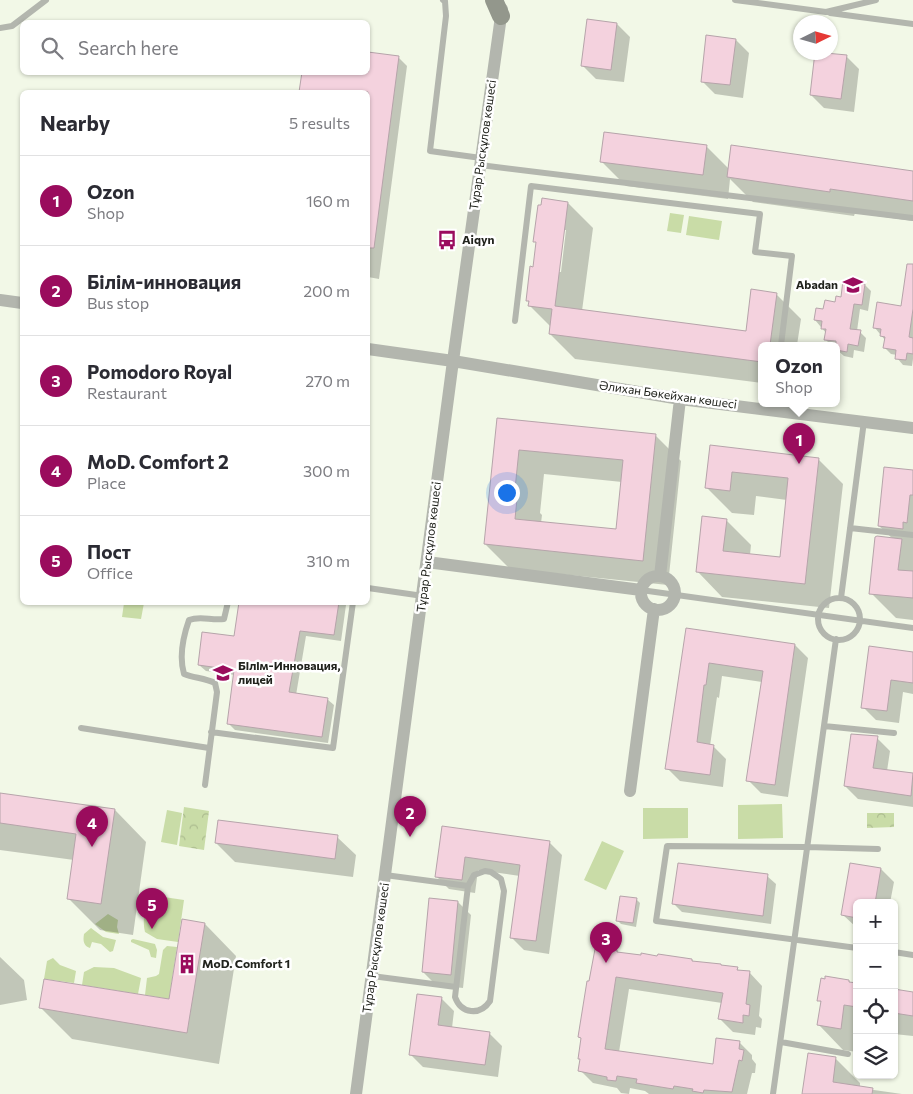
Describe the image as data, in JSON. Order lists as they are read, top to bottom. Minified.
{"streets":{"street":["Тұрар Рысқұлов көшесі","Әлихан Бөкейхан көшесі"]},"crossings":[["Тұрар Рысқұлов көшесі","Әлихан Бөкейхан көшесі"]],"places":{"bus stop":["Aiqyn"],"school or university":["Abadan","Білім-Инновация, лицей"],"building":["МoD. Comfort 1"]},"north":"right","page":{"search":"Search here","heading":["Nearby","5 results"],"list":[{"mark":"1","name":"Ozon","note":"Shop","value":"160 m"},{"mark":"2","name":"Білім-инновация","note":"Bus stop","value":"200 m"},{"mark":"3","name":"Pomodoro Royal","note":"Restaurant","value":"270 m"},{"mark":"4","name":"МoD. Comfort 2","note":"Place","value":"300 m"},{"mark":"5","name":"Пост","note":"Office","value":"310 m"}],"popup":["Ozon","Shop"],"pins":["1","2","4","5","3"],"map_buttons":["+","−"]}}
